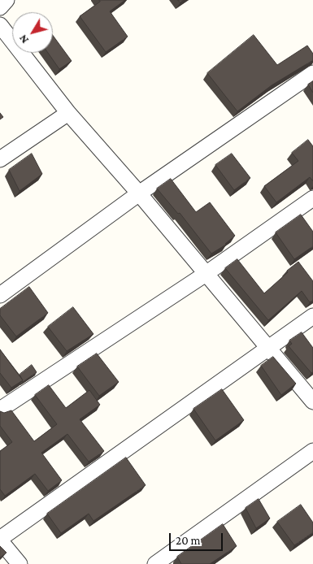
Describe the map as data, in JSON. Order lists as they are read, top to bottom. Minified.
{"scale_bar":"20 m","north":"bottom left"}
